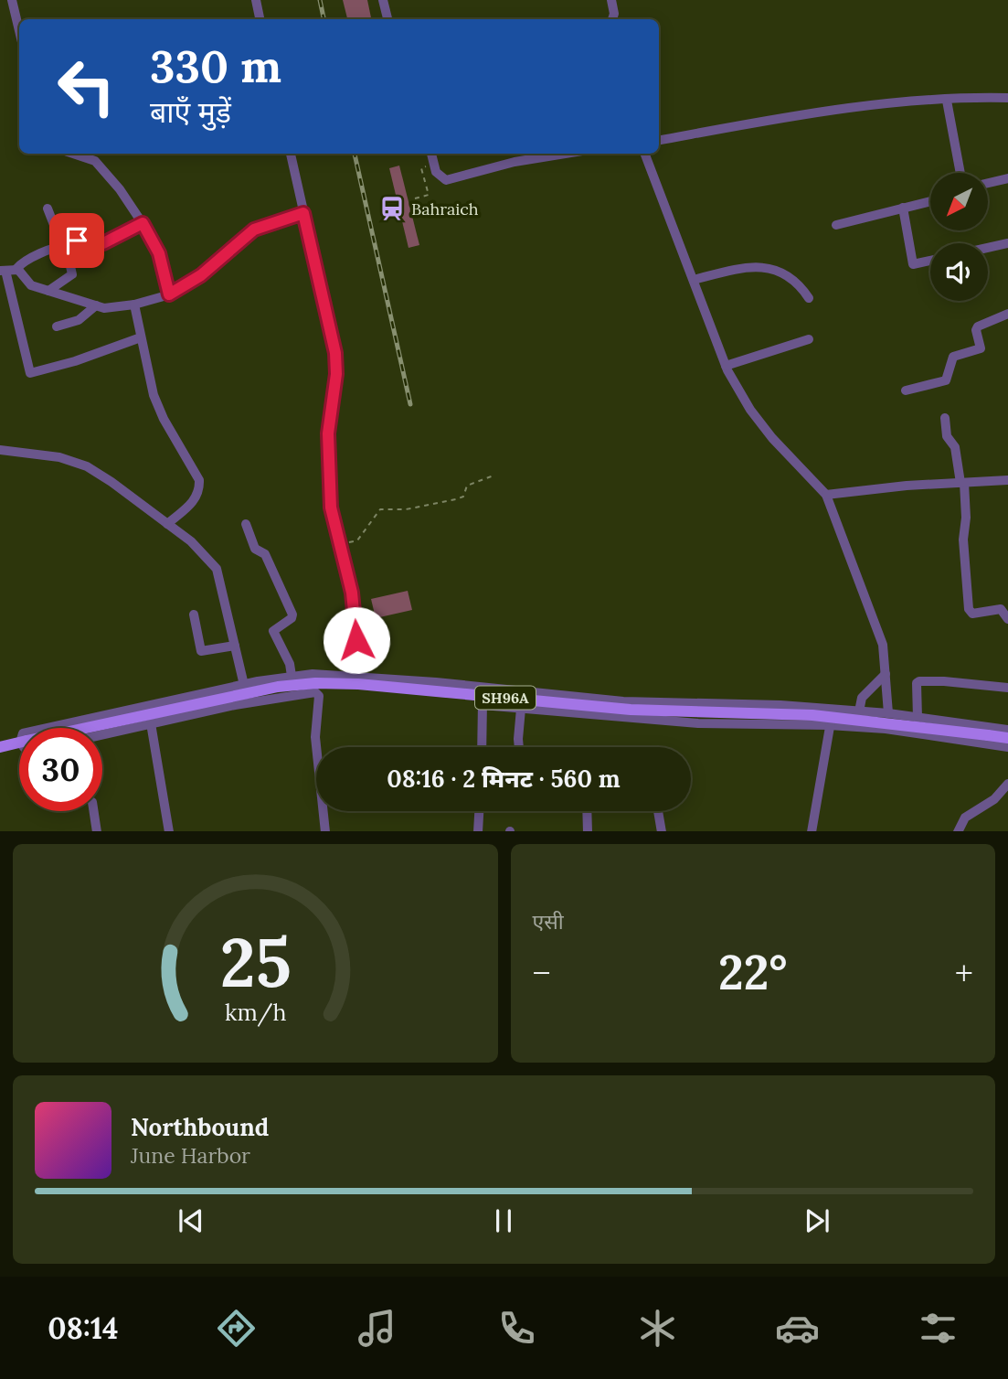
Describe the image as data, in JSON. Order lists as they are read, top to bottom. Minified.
{"streets":{"main road":["SH96A"]},"places":{"station":["Bahraich"]},"north":"bottom left","page":{"turn":["330 m","बाएँ मुड़ें"],"limit":"30","trip":"08:16 · 2 मिनट · 560 m","tile":"एसी","heat":["−","22°","+"],"song":["Northbound","June Harbor"],"tabs":"08:14","gauge":["25","km/h"]}}
